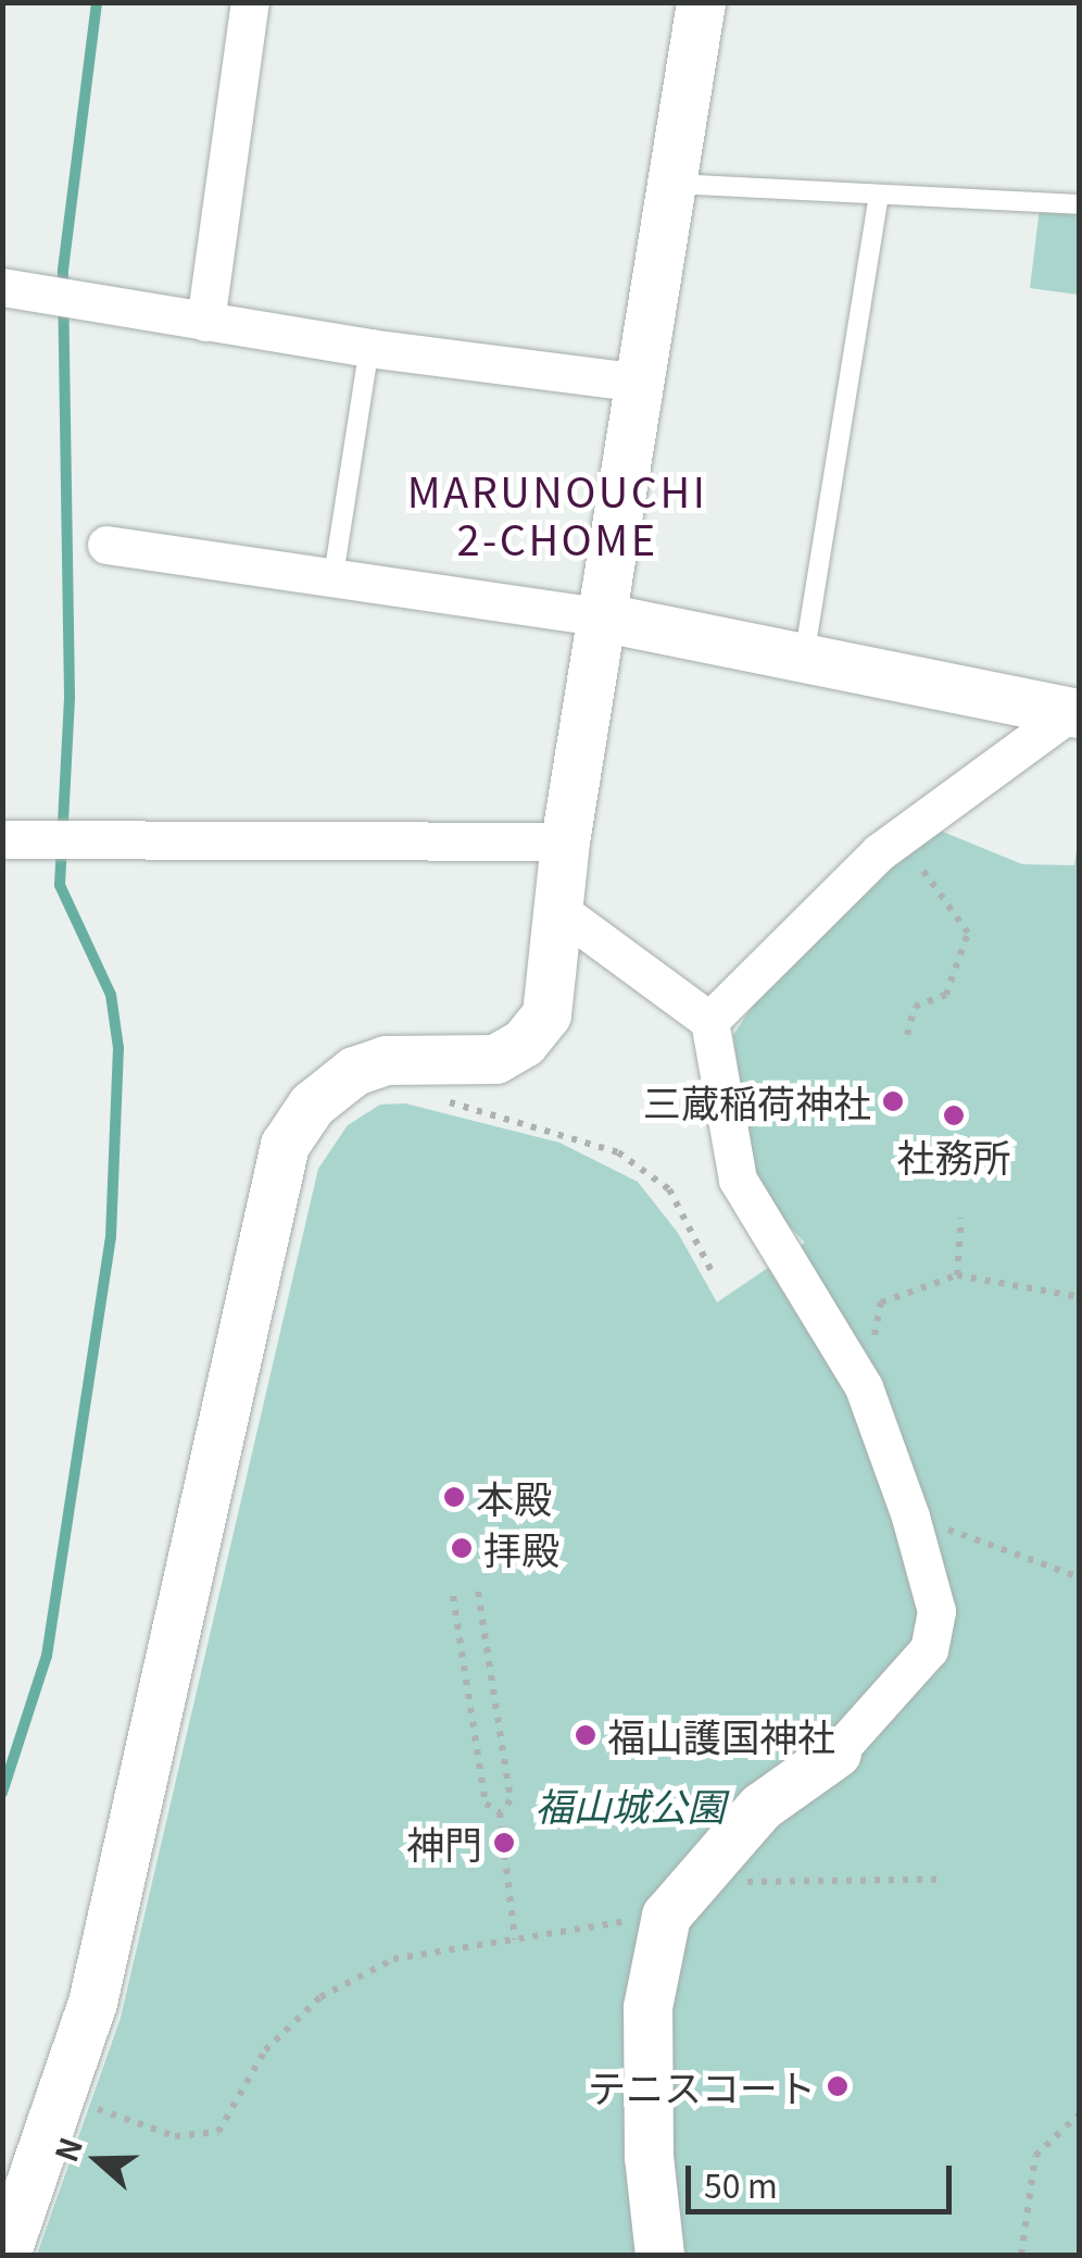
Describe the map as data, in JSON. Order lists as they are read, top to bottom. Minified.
{"districts":["MARUNOUCHI 2-CHOME"],"parks":["福山城公園"],"places":["三蔵稲荷神社","社務所","本殿","拝殿","福山護国神社","神門","テニスコート"],"scale_bar":"50 m","north":"left"}
